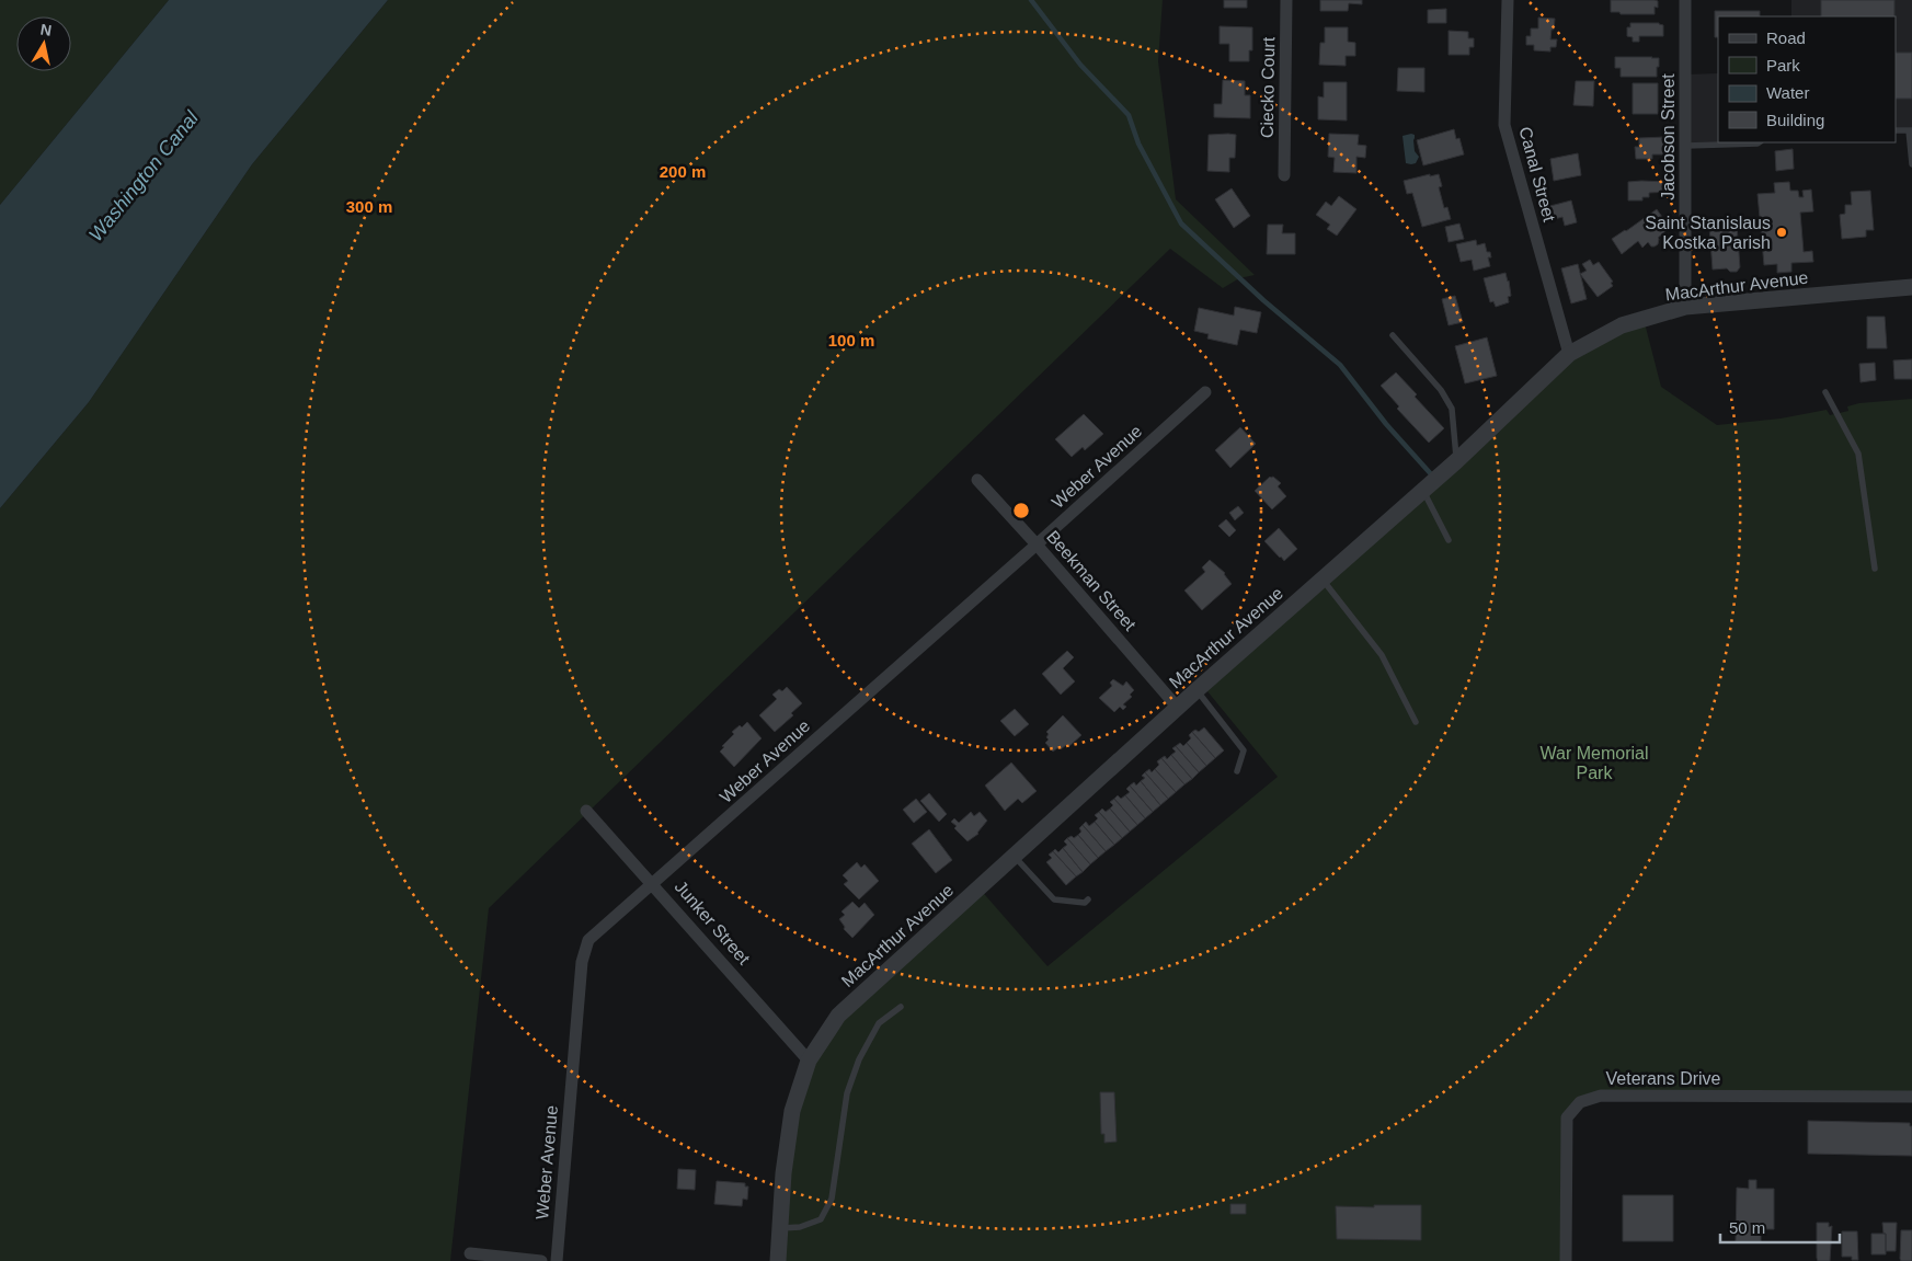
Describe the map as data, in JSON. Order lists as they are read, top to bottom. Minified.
{"streets":{"street":["Ciecko Court","Jacobson Street","Canal Street","MacArthur Avenue","Weber Avenue","Beekman Street","Junker Street","Veterans Drive"]},"crossings":[["Jacobson Street","MacArthur Avenue"],["Canal Street","MacArthur Avenue"],["MacArthur Avenue","Beekman Street"],["MacArthur Avenue","Junker Street"],["Weber Avenue","Beekman Street"],["Weber Avenue","Junker Street"]],"water":["Washington Canal"],"parks":["War Memorial Park"],"places":["Saint Stanislaus Kostka Parish"],"legend":["Road","Park","Water","Building"],"scale_bar":"50 m","north":"top","rings":["200 m","300 m","100 m"]}
